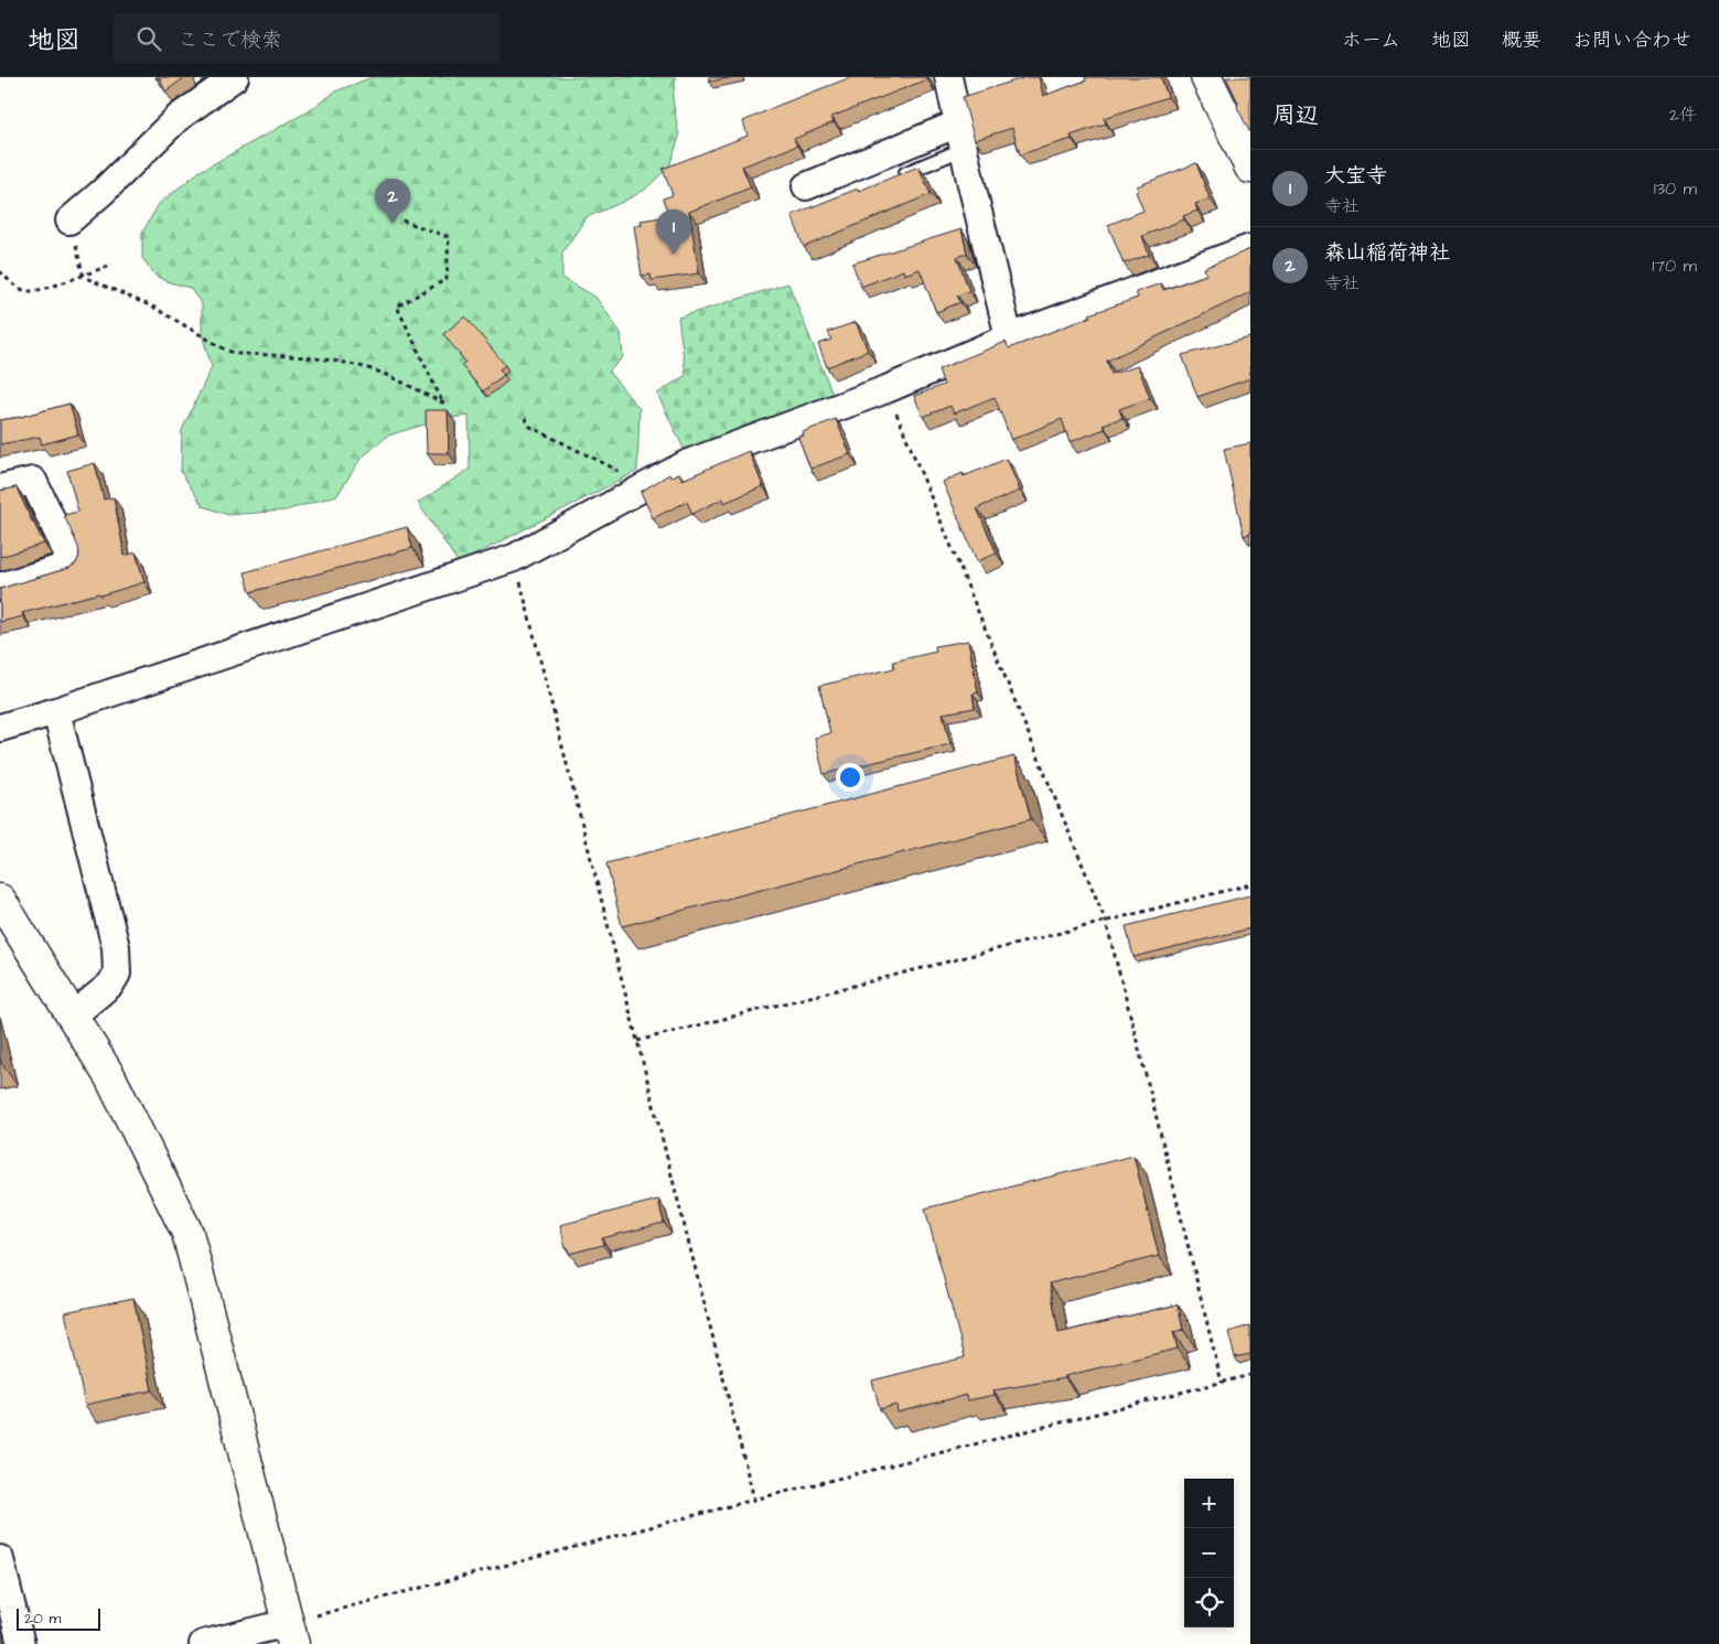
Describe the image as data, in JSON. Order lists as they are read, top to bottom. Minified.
{"scale_bar":"20 m","page":{"header":"地図","search":"ここで検索","nav":["ホーム","地図","概要","お問い合わせ"],"heading":["周辺","2件"],"list":[{"mark":"1","name":"大宝寺","note":"寺社","value":"130 m"},{"mark":"2","name":"森山稲荷神社","note":"寺社","value":"170 m"}],"pins":["2","1"],"map_buttons":["+","−"],"scale":"20 m"}}
